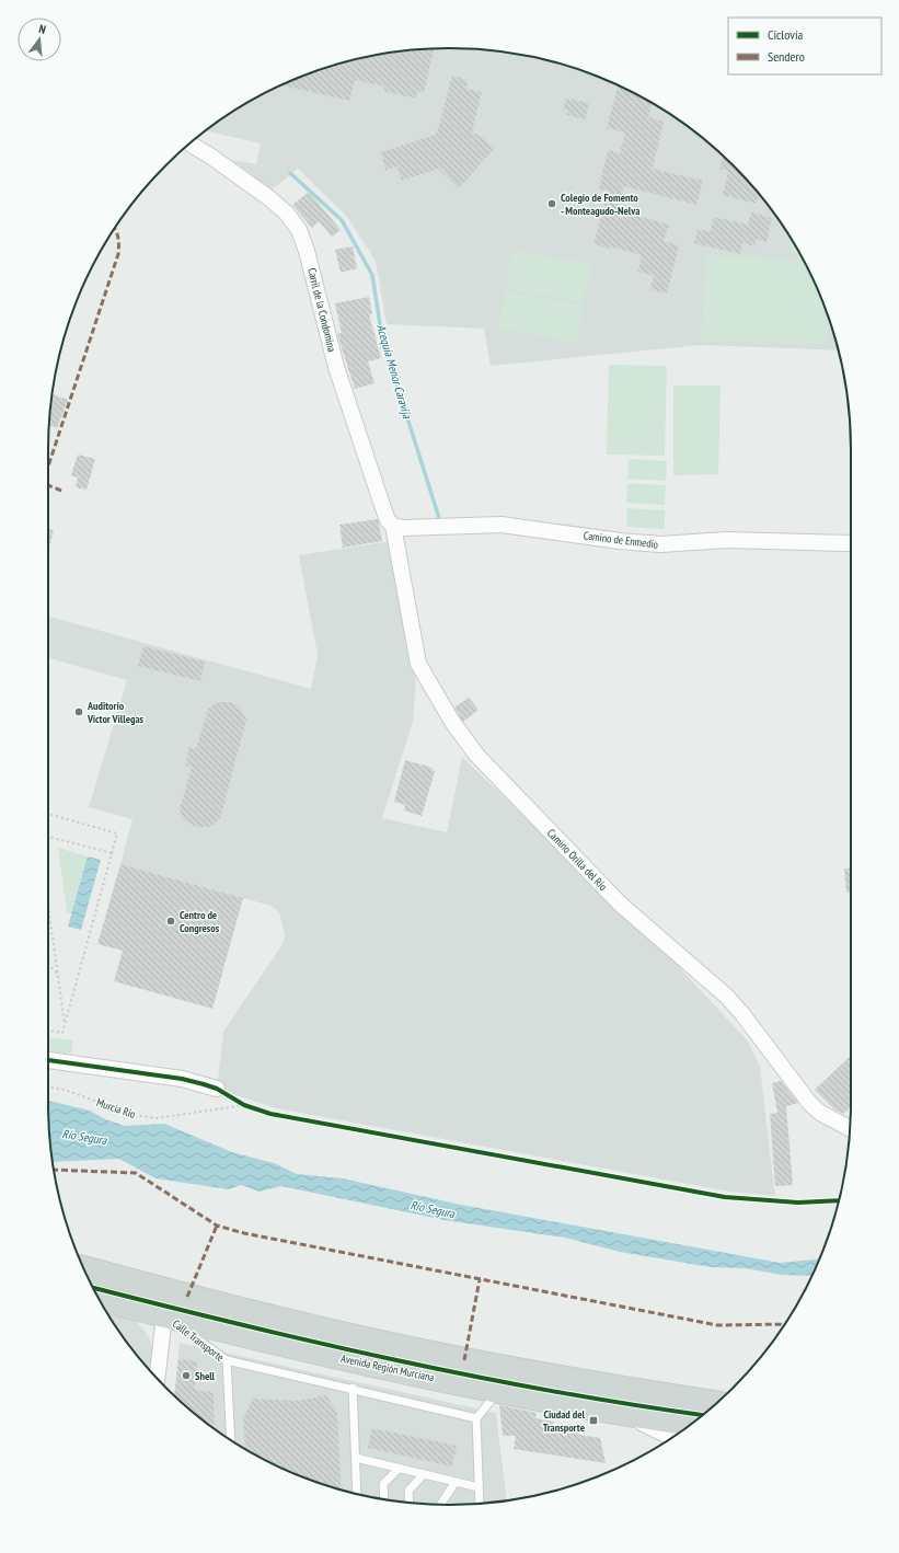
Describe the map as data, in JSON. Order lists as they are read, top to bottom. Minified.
{"streets":{"main road":["Avenida Región Murciana"],"street":["Carril de la Condomina","Camino de Enmedio","Camino Orilla del Río"],"lane":["Calle Transporte"],"path":["Murcia Río"]},"crossings":[["Carril de la Condomina","Camino de Enmedio"],["Carril de la Condomina","Camino Orilla del Río"],["Camino de Enmedio","Camino Orilla del Río"],["Calle Transporte","Avenida Región Murciana"]],"water":["Acequia Menor Caravija","Río Segura"],"places":{"other":["Colegio de Fomento - Monteagudo-Nelva","Auditorio Víctor Villegas","Centro de Congresos","Shell"],"transit":["Ciudad del Transporte"]},"legend":["Ciclovía","Sendero"],"north":"top"}
